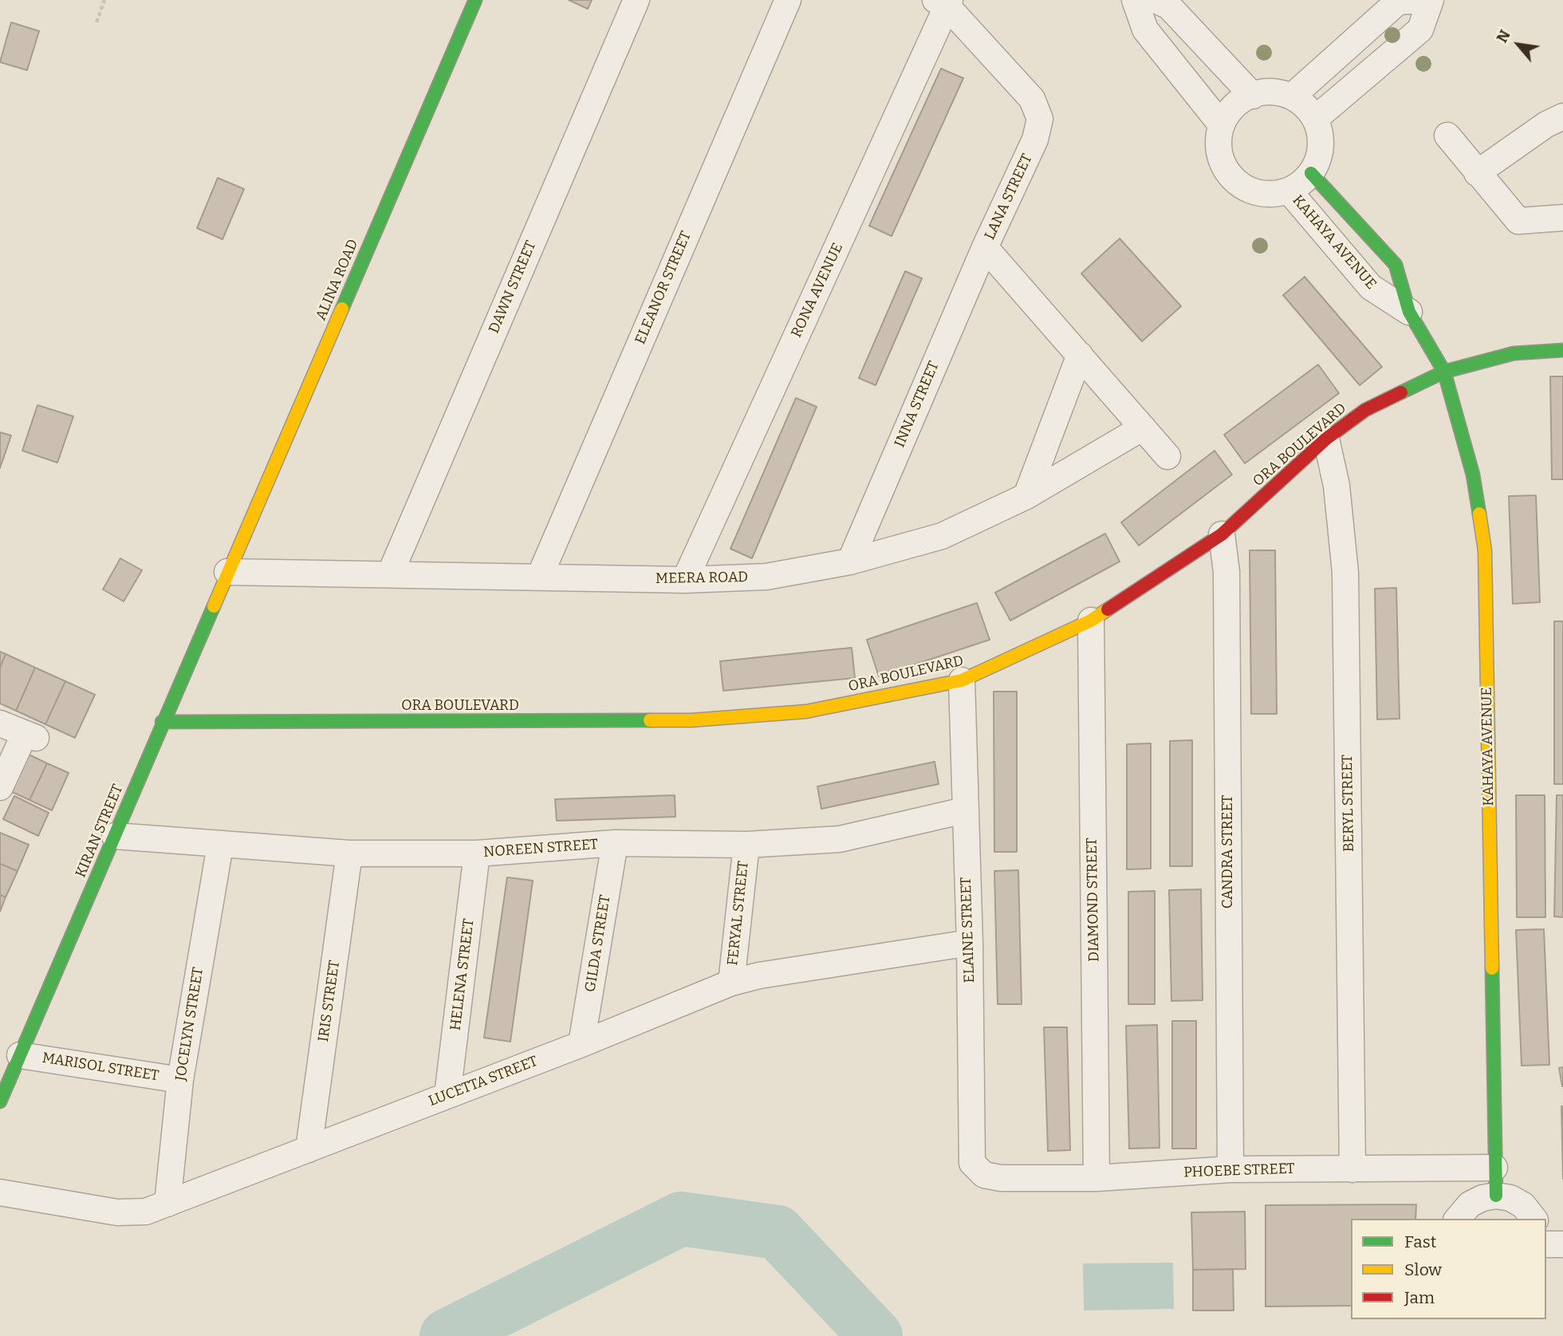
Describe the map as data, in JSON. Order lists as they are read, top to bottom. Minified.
{"streets":{"street":["LANA STREET","KAHAYA AVENUE","ALINA ROAD","DAWN STREET","ELEANOR STREET","RONA AVENUE","INNA STREET","ORA BOULEVARD","MEERA ROAD","BERYL STREET","KIRAN STREET","NOREEN STREET","CANDRA STREET","DIAMOND STREET","FERYAL STREET","ELAINE STREET","GILDA STREET","HELENA STREET","IRIS STREET","JOCELYN STREET","MARISOL STREET","LUCETTA STREET","PHOEBE STREET"]},"crossings":[["LANA STREET","RONA AVENUE"],["LANA STREET","INNA STREET"],["LANA STREET","MEERA ROAD"],["KAHAYA AVENUE","ORA BOULEVARD"],["KAHAYA AVENUE","PHOEBE STREET"],["ALINA ROAD","MEERA ROAD"],["ALINA ROAD","KIRAN STREET"],["DAWN STREET","MEERA ROAD"],["ELEANOR STREET","MEERA ROAD"],["RONA AVENUE","MEERA ROAD"],["INNA STREET","MEERA ROAD"],["ORA BOULEVARD","BERYL STREET"],["ORA BOULEVARD","KIRAN STREET"],["ORA BOULEVARD","CANDRA STREET"],["ORA BOULEVARD","DIAMOND STREET"],["ORA BOULEVARD","ELAINE STREET"],["MEERA ROAD","KIRAN STREET"],["BERYL STREET","PHOEBE STREET"],["KIRAN STREET","NOREEN STREET"],["KIRAN STREET","MARISOL STREET"],["NOREEN STREET","FERYAL STREET"],["NOREEN STREET","ELAINE STREET"],["NOREEN STREET","GILDA STREET"],["NOREEN STREET","HELENA STREET"],["NOREEN STREET","IRIS STREET"],["NOREEN STREET","JOCELYN STREET"],["CANDRA STREET","PHOEBE STREET"],["DIAMOND STREET","PHOEBE STREET"],["FERYAL STREET","LUCETTA STREET"],["ELAINE STREET","LUCETTA STREET"],["ELAINE STREET","PHOEBE STREET"],["GILDA STREET","LUCETTA STREET"],["HELENA STREET","LUCETTA STREET"],["IRIS STREET","LUCETTA STREET"],["JOCELYN STREET","MARISOL STREET"],["JOCELYN STREET","LUCETTA STREET"]],"legend":["Fast","Slow","Jam"],"north":"top left"}
